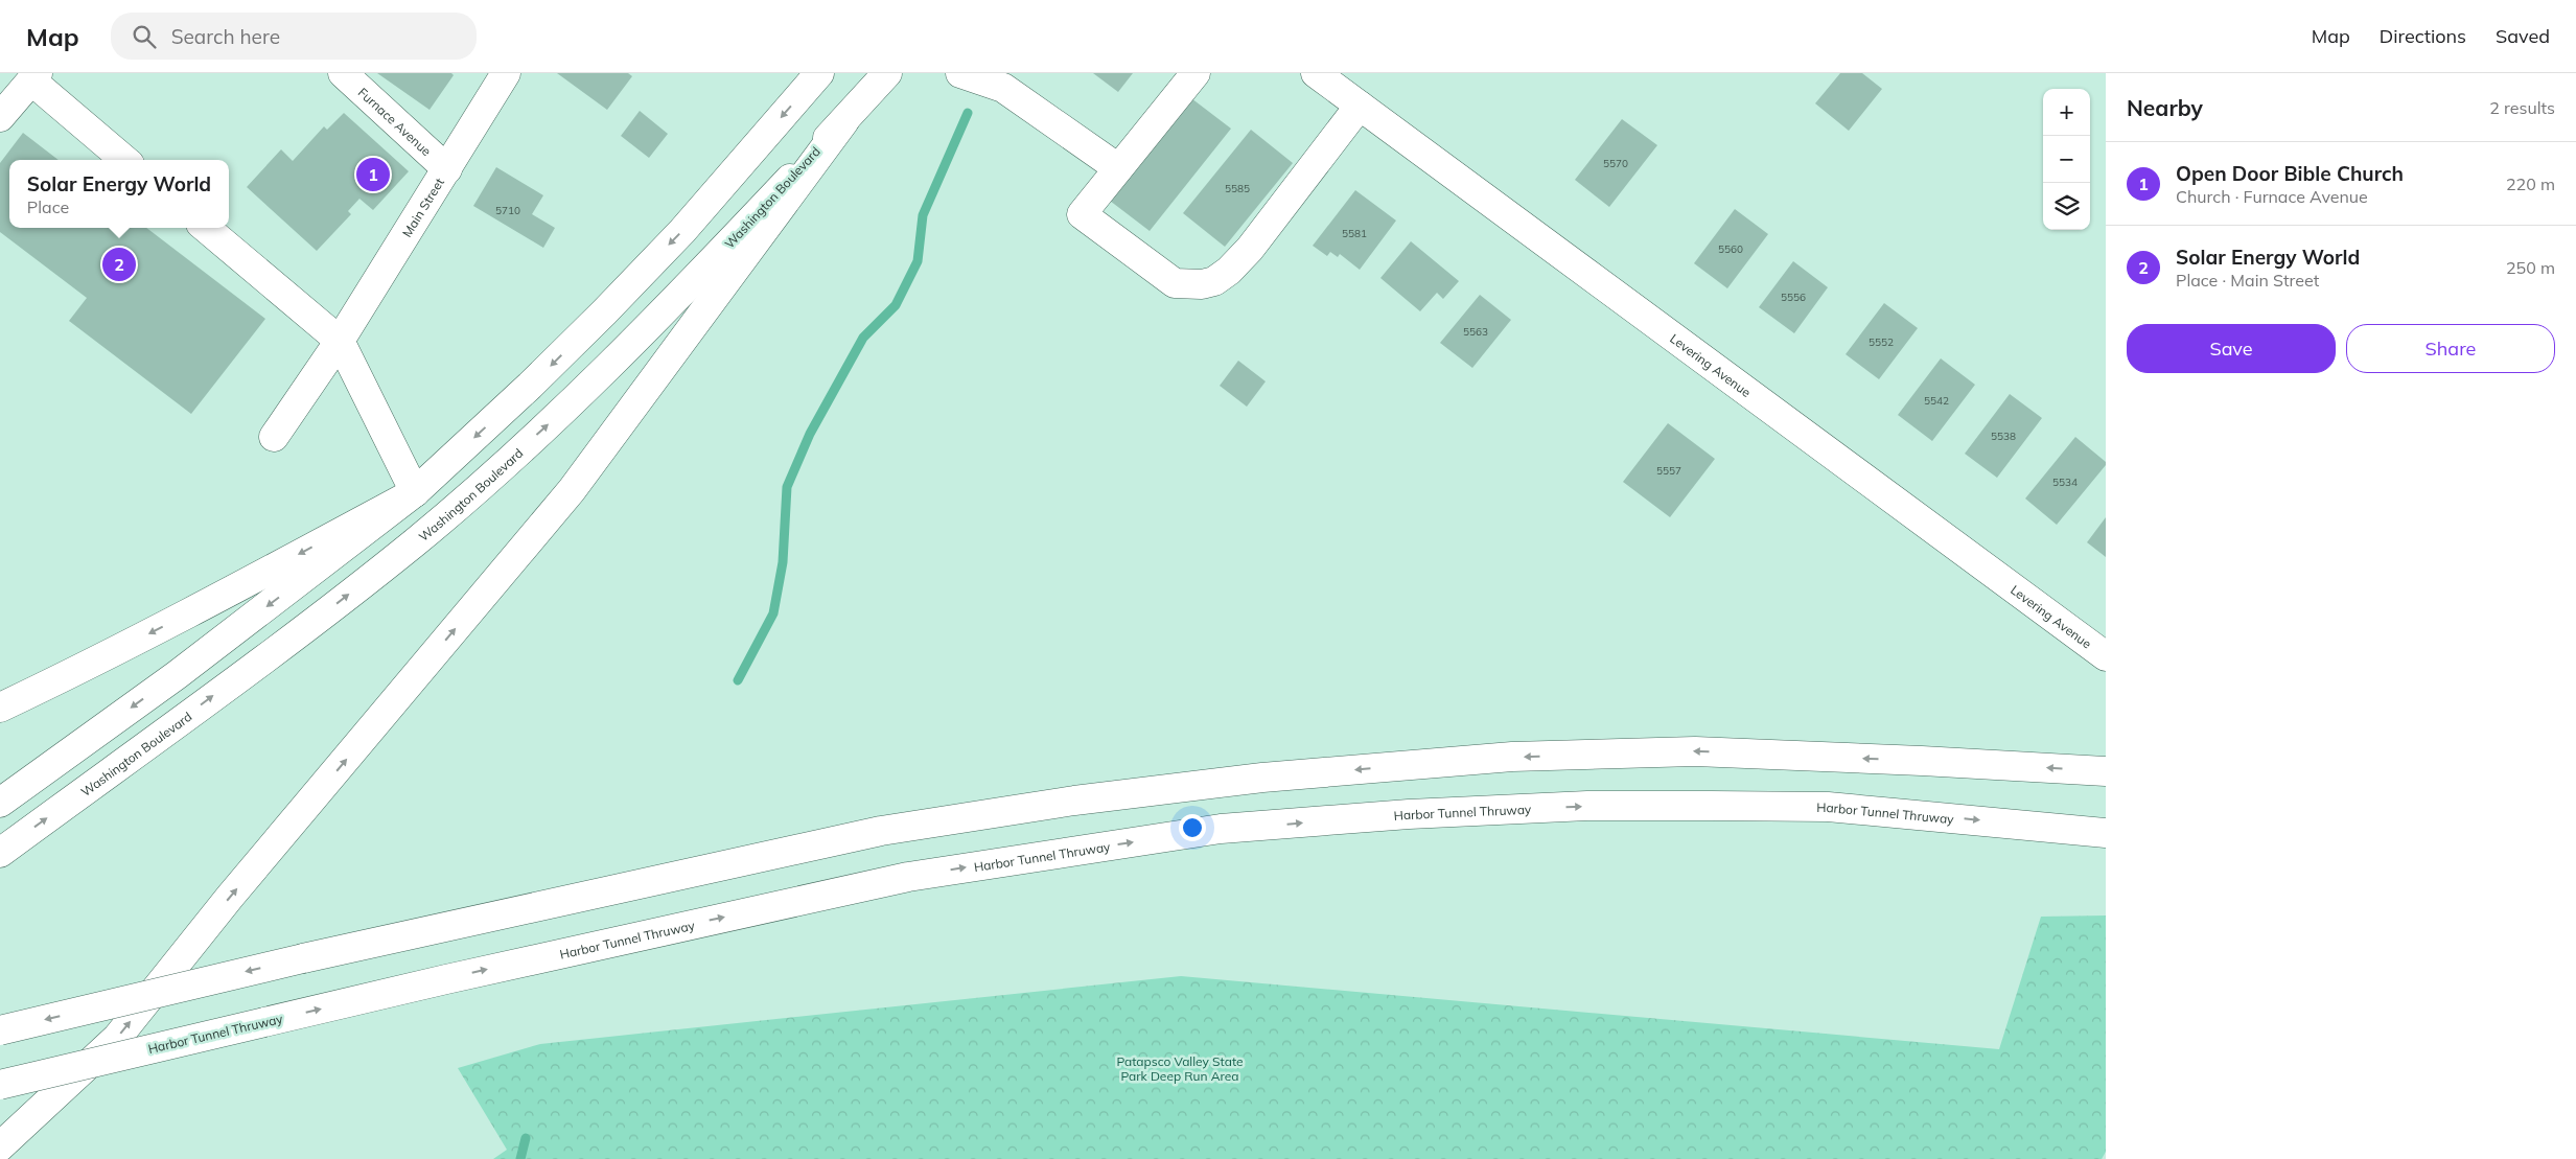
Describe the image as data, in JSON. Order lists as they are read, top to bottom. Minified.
{"streets":{"main road":["Furnace Avenue","Washington Boulevard","Main Street","Levering Avenue","Harbor Tunnel Thruway"]},"crossings":[["Furnace Avenue","Main Street"]],"parks":["Patapsco Valley State Park Deep Run Area"],"house_numbers":["5570","5585","5710","5581","5560","5556","5563","5552","5542","5538","5557","5534"],"page":{"header":"Map","search":"Search here","nav":["Map","Directions","Saved"],"heading":["Nearby","2 results"],"map_buttons":["+","−"],"list":[{"mark":"1","name":"Open Door Bible Church","note":"Church · Furnace Avenue","value":"220 m"},{"mark":"2","name":"Solar Energy World","note":"Place · Main Street","value":"250 m"}],"pins":["1","2"],"popup":["Solar Energy World","Place"],"buttons":["Save","Share"]}}
